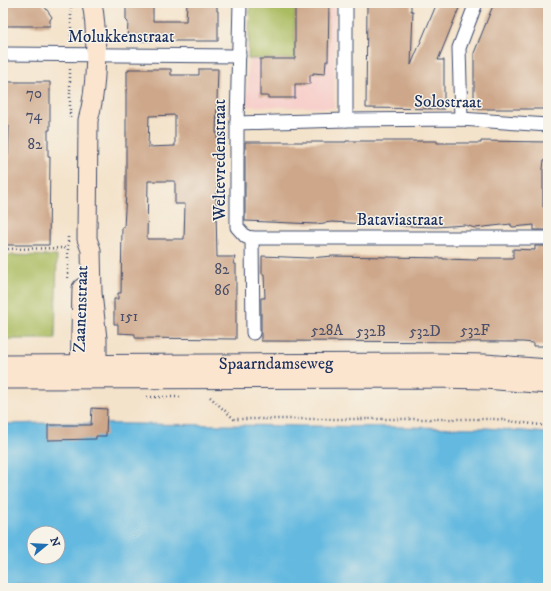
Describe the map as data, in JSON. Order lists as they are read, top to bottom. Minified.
{"streets":{"main road":["Zaanenstraat","Spaarndamseweg"],"street":["Molukkenstraat","Solostraat","Weltevredenstraat","Bataviastraat"]},"crossings":[["Molukkenstraat","Weltevredenstraat"],["Molukkenstraat","Zaanenstraat"],["Solostraat","Weltevredenstraat"],["Weltevredenstraat","Bataviastraat"],["Zaanenstraat","Spaarndamseweg"]],"house_numbers":["70","74","82","82","86","151","528A","532F","532B","532D"],"north":"right"}
